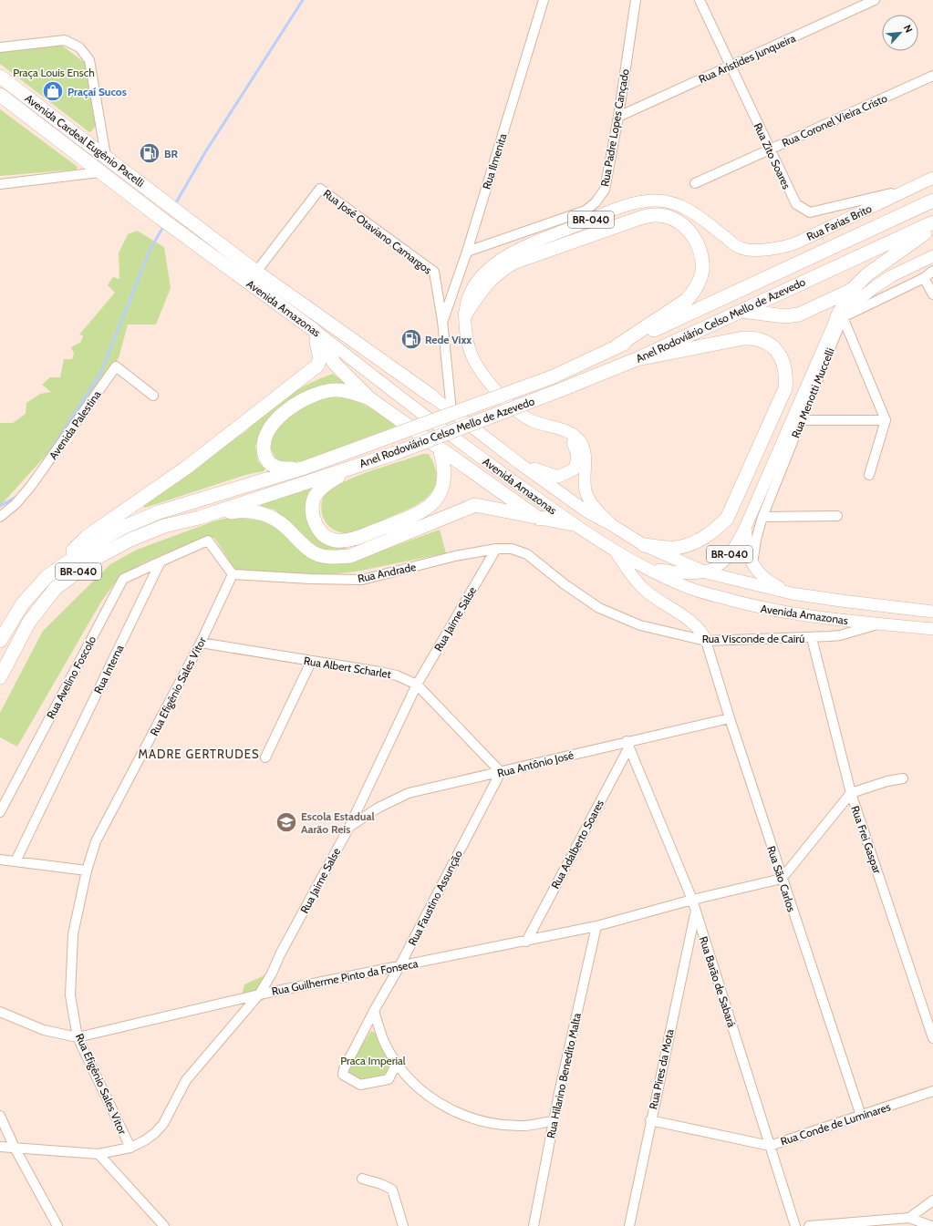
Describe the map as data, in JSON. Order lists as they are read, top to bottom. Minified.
{"streets":{"highway":["Avenida Cardeal Eugênio Pacelli","BR-040","Avenida Amazonas","Anel Rodoviário Celso Mello de Azevedo"],"main road":["Rua Farias Brito"],"street":["Rua Aristides Junqueira","Rua Coronel Vieira Cristo","Rua Padre Lopes Cançado","Rua Zito Soares","Rua Ilmenita","Rua José Otaviano Camargos","Rua Menotti Muccelli","Avenida Palestina","Rua Andrade","Rua Jaime Salse","Rua Visconde de Cairú","Rua Albert Scharlet","Rua Interna","Rua Avelino Foscolo","Rua Efigênio Sales Vitor","Rua Antônio José","Rua Frei Gaspar","Rua Adalberto Soares","Rua São Carlos","Rua Faustino Assunção","Rua Guilherme Pinto da Fonseca","Rua Barão de Sabará","Rua Pires da Mota","Rua Hilarino Benedito Malta","Rua Conde de Luminares"]},"crossings":[["Rua Aristides Junqueira","Rua Padre Lopes Cançado"],["Rua Aristides Junqueira","Rua Zito Soares"],["Rua Coronel Vieira Cristo","Rua Zito Soares"],["Rua Padre Lopes Cançado","Rua Ilmenita"],["Avenida Cardeal Eugênio Pacelli","Avenida Amazonas"],["Rua Zito Soares","Rua Farias Brito"],["Rua Ilmenita","Rua José Otaviano Camargos"],["BR-040","Rua Farias Brito"],["BR-040","Avenida Amazonas"],["BR-040","Rua Menotti Muccelli"],["Rua José Otaviano Camargos","Avenida Amazonas"],["Avenida Amazonas","Rua Visconde de Cairú"],["Rua Andrade","Rua Jaime Salse"],["Rua Andrade","Rua Visconde de Cairú"],["Rua Andrade","Rua Efigênio Sales Vitor"],["Rua Jaime Salse","Rua Visconde de Cairú"],["Rua Jaime Salse","Rua Albert Scharlet"],["Rua Jaime Salse","Rua Efigênio Sales Vitor"],["Rua Jaime Salse","Rua Antônio José"],["Rua Jaime Salse","Rua Guilherme Pinto da Fonseca"],["Rua Visconde de Cairú","Rua Frei Gaspar"],["Rua Visconde de Cairú","Rua São Carlos"],["Rua Albert Scharlet","Rua Efigênio Sales Vitor"],["Rua Albert Scharlet","Rua Antônio José"],["Rua Albert Scharlet","Rua Faustino Assunção"],["Rua Interna","Rua Avelino Foscolo"],["Rua Efigênio Sales Vitor","Rua Guilherme Pinto da Fonseca"],["Rua Antônio José","Rua Adalberto Soares"],["Rua Antônio José","Rua São Carlos"],["Rua Antônio José","Rua Faustino Assunção"],["Rua Antônio José","Rua Barão de Sabará"],["Rua Adalberto Soares","Rua Guilherme Pinto da Fonseca"],["Rua Adalberto Soares","Rua Barão de Sabará"],["Rua São Carlos","Rua Guilherme Pinto da Fonseca"],["Rua São Carlos","Rua Conde de Luminares"],["Rua Faustino Assunção","Rua Guilherme Pinto da Fonseca"],["Rua Guilherme Pinto da Fonseca","Rua Barão de Sabará"],["Rua Guilherme Pinto da Fonseca","Rua Hilarino Benedito Malta"],["Rua Barão de Sabará","Rua Pires da Mota"],["Rua Barão de Sabará","Rua Conde de Luminares"],["Rua Pires da Mota","Rua Conde de Luminares"]],"districts":["MADRE GERTRUDES"],"parks":["Praça Louis Ensch","Praca Imperial"],"places":{"shop":["Praçaí Sucos"],"fuel station":["BR","Rede Vixx"],"school or university":["Escola Estadual Aarão Reis"]},"north":"top right"}
